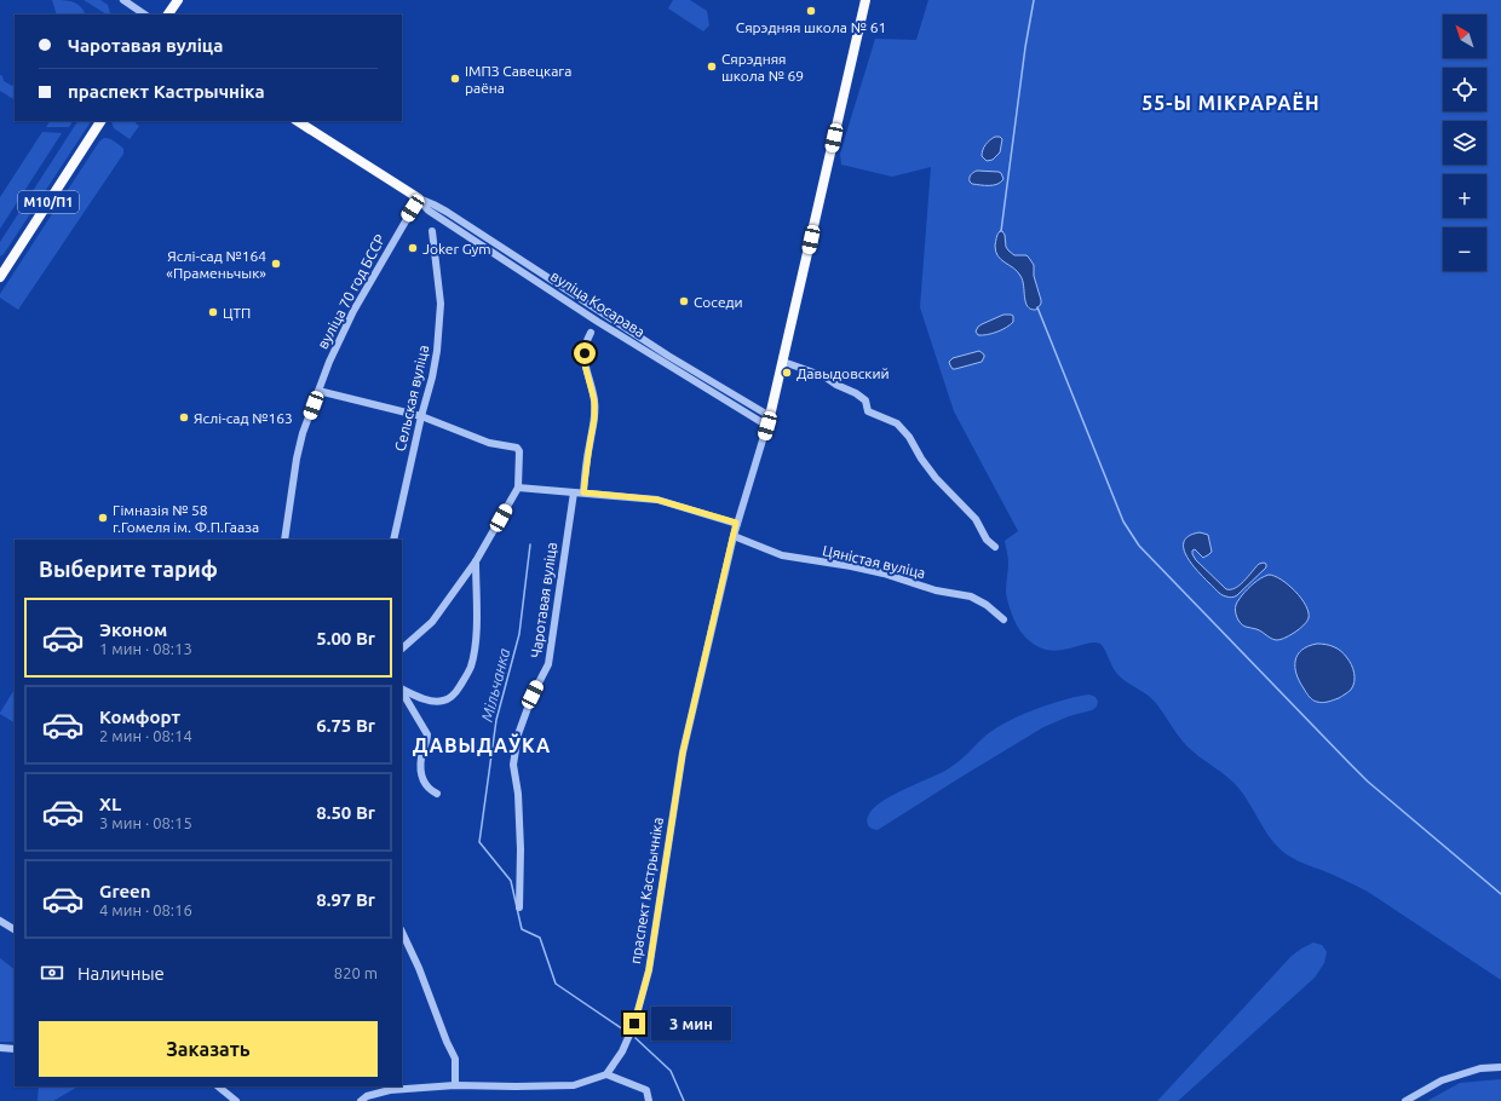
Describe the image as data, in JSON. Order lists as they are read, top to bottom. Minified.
{"streets":{"main road":["М10/П1","вуліца Косарава"],"street":["вуліца 70 год БССР","Сельская вуліца","Цяністая вуліца","Чаротавая вуліца","праспект Кастрычніка"]},"crossings":[["вуліца 70 год БССР","вуліца Косарава"],["вуліца Косарава","праспект Кастрычніка"],["Цяністая вуліца","праспект Кастрычніка"]],"districts":["55-Ы МІКРАРАЁН","ДАВЫДАЎКА"],"water":["Мільчанка"],"places":["Сярэдняя школа № 61","Сярэдняя школа № 69","ІМПЗ Савецкага раёна","Joker Gym","Яслі-сад №164 «Праменьчык»","Соседи","ЦТП","Давыдовский","Яслі-сад №163","Гімназія № 58 г.Гомеля ім. Ф.П.Гааза"],"north":"top left","page":{"map_buttons":["+","−"],"banner":["Чаротавая вуліца","праспект Кастрычніка"],"heading":"Выберите тариф","list":[{"name":"Эконом","note":"1 мин · 08:13","value":"5.00 Br"},{"name":"Комфорт","note":"2 мин · 08:14","value":"6.75 Br"},{"name":"XL","note":"3 мин · 08:15","value":"8.50 Br"},{"name":"Green","note":"4 мин · 08:16","value":"8.97 Br"}],"pay":["Наличные","820 m"],"bubble":"3 мин","buttons":"Заказать"}}
